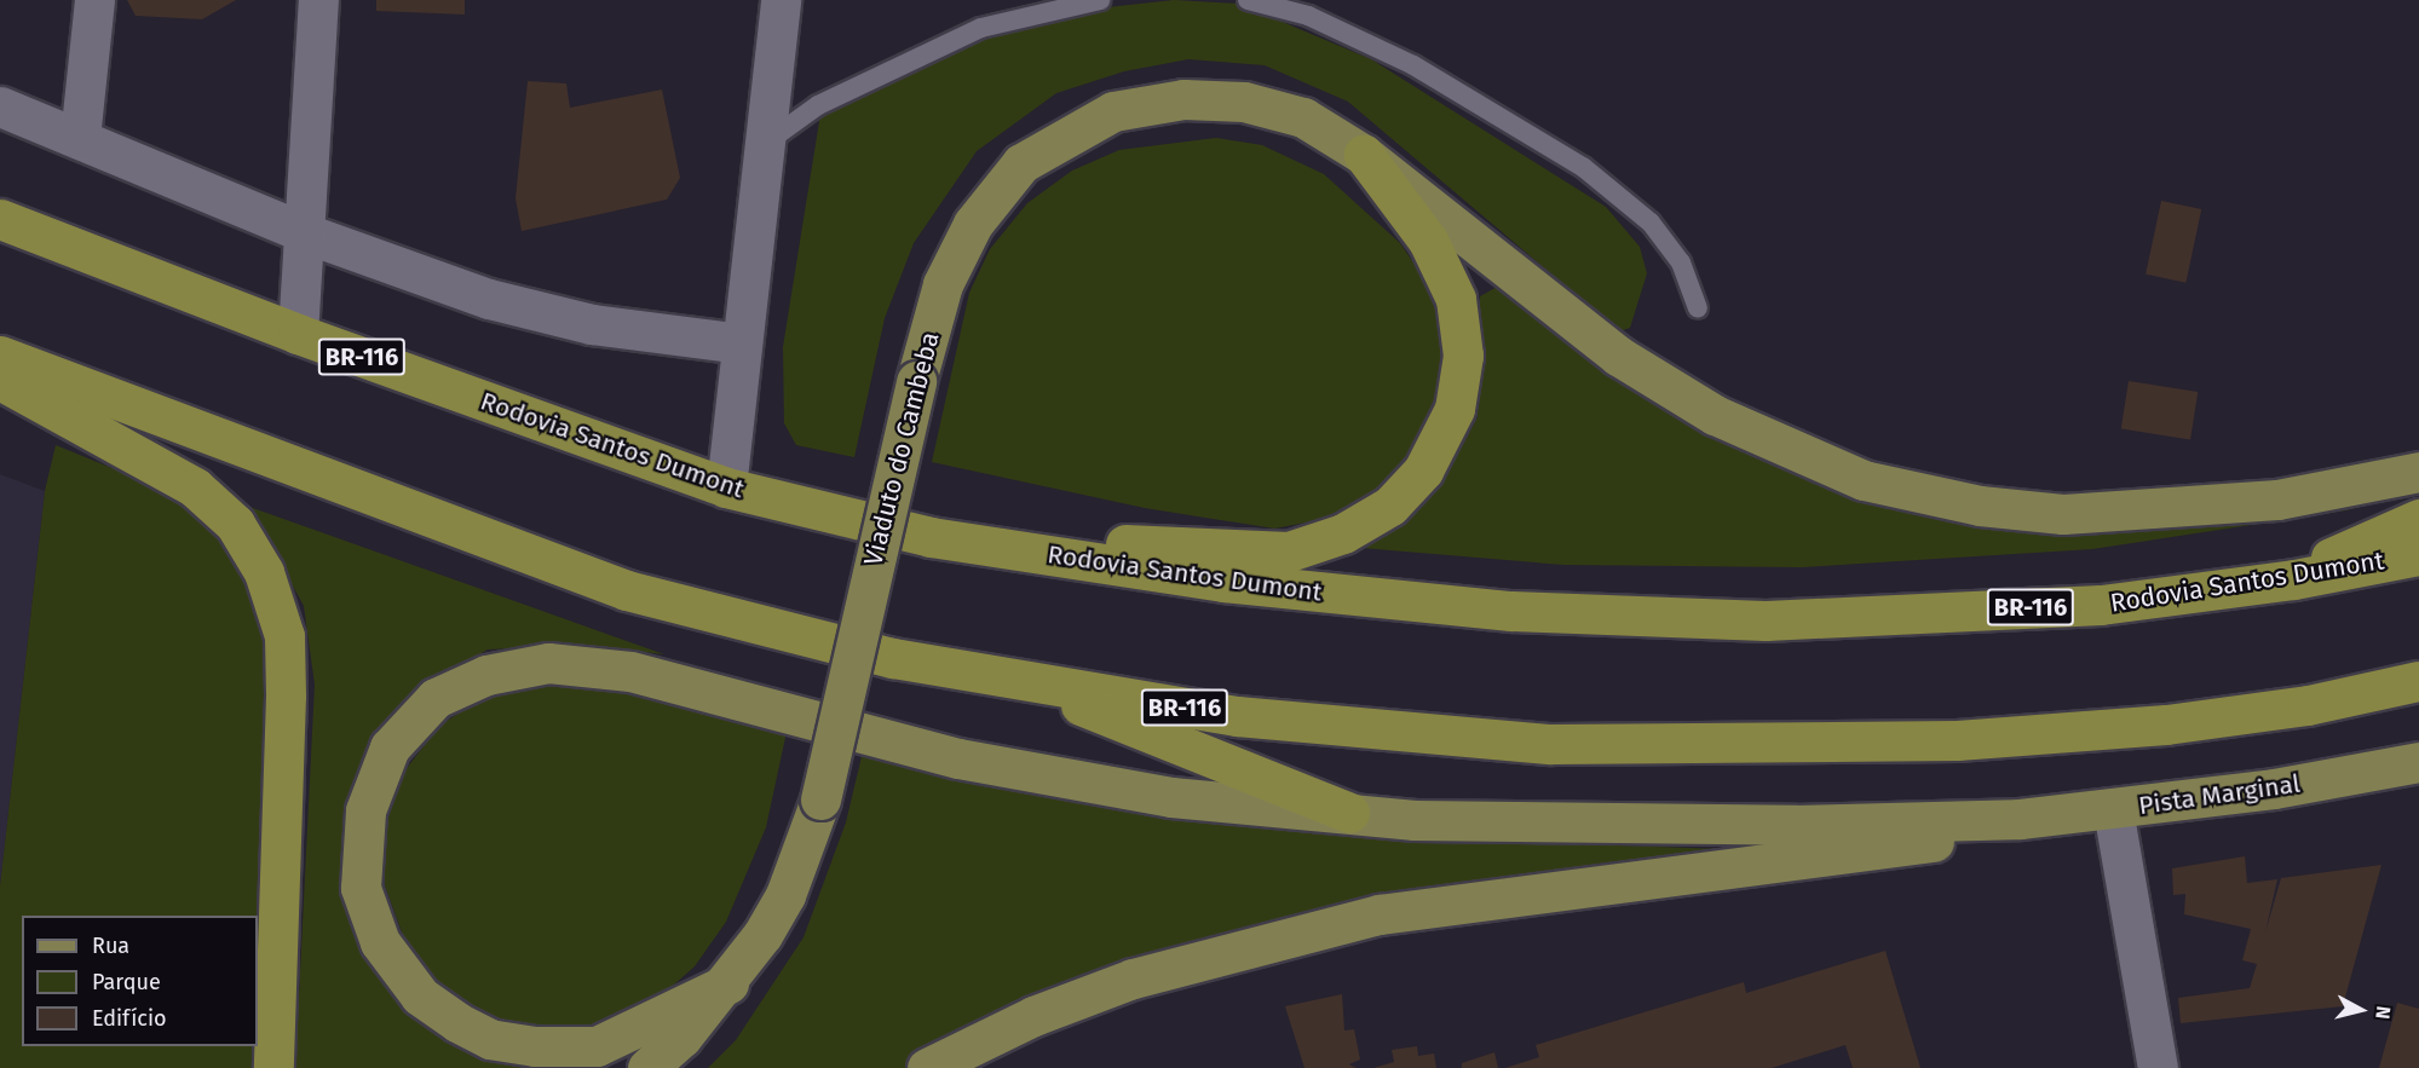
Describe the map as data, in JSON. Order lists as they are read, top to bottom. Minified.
{"streets":{"highway":["BR-116","Rodovia Santos Dumont"],"main road":["Viaduto do Cambeba","Pista Marginal"]},"legend":["Rua","Parque","Edifício"],"north":"right"}
